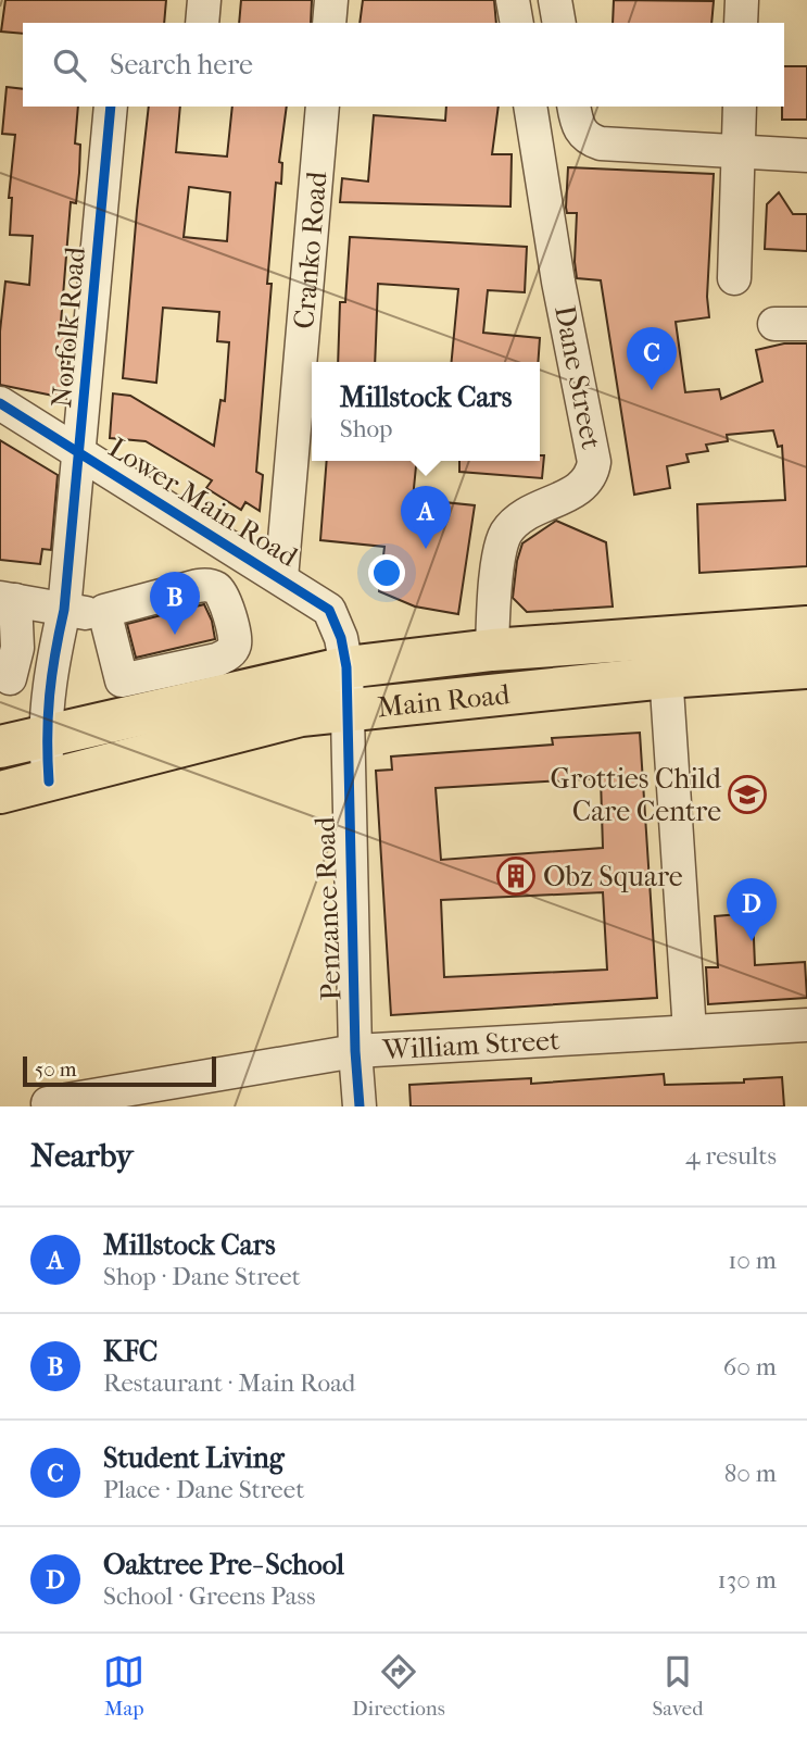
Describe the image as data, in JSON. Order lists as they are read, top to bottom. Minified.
{"streets":{"main road":["Main Road"],"street":["Cranko Road","Norfolk Road","Dane Street","Lower Main Road","Penzance Road","William Street"]},"crossings":[["Cranko Road","Lower Main Road"],["Norfolk Road","Lower Main Road"],["Norfolk Road","Main Road"],["Dane Street","Main Road"],["Lower Main Road","Main Road"],["Lower Main Road","Penzance Road"],["Main Road","Penzance Road"],["Penzance Road","William Street"]],"places":{"school or university":["Grotties Child Care Centre"],"building":["Obz Square"]},"scale_bar":"50 m","page":{"search":"Search here","pins":["C","A","B","D"],"popup":["Millstock Cars","Shop"],"scale":"50 m","heading":["Nearby","4 results"],"list":[{"mark":"A","name":"Millstock Cars","note":"Shop · Dane Street","value":"10 m"},{"mark":"B","name":"KFC","note":"Restaurant · Main Road","value":"60 m"},{"mark":"C","name":"Student Living","note":"Place · Dane Street","value":"80 m"},{"mark":"D","name":"Oaktree Pre- School","note":"School · Greens Pass","value":"130 m"}],"nav":["Map","Directions","Saved"]}}
